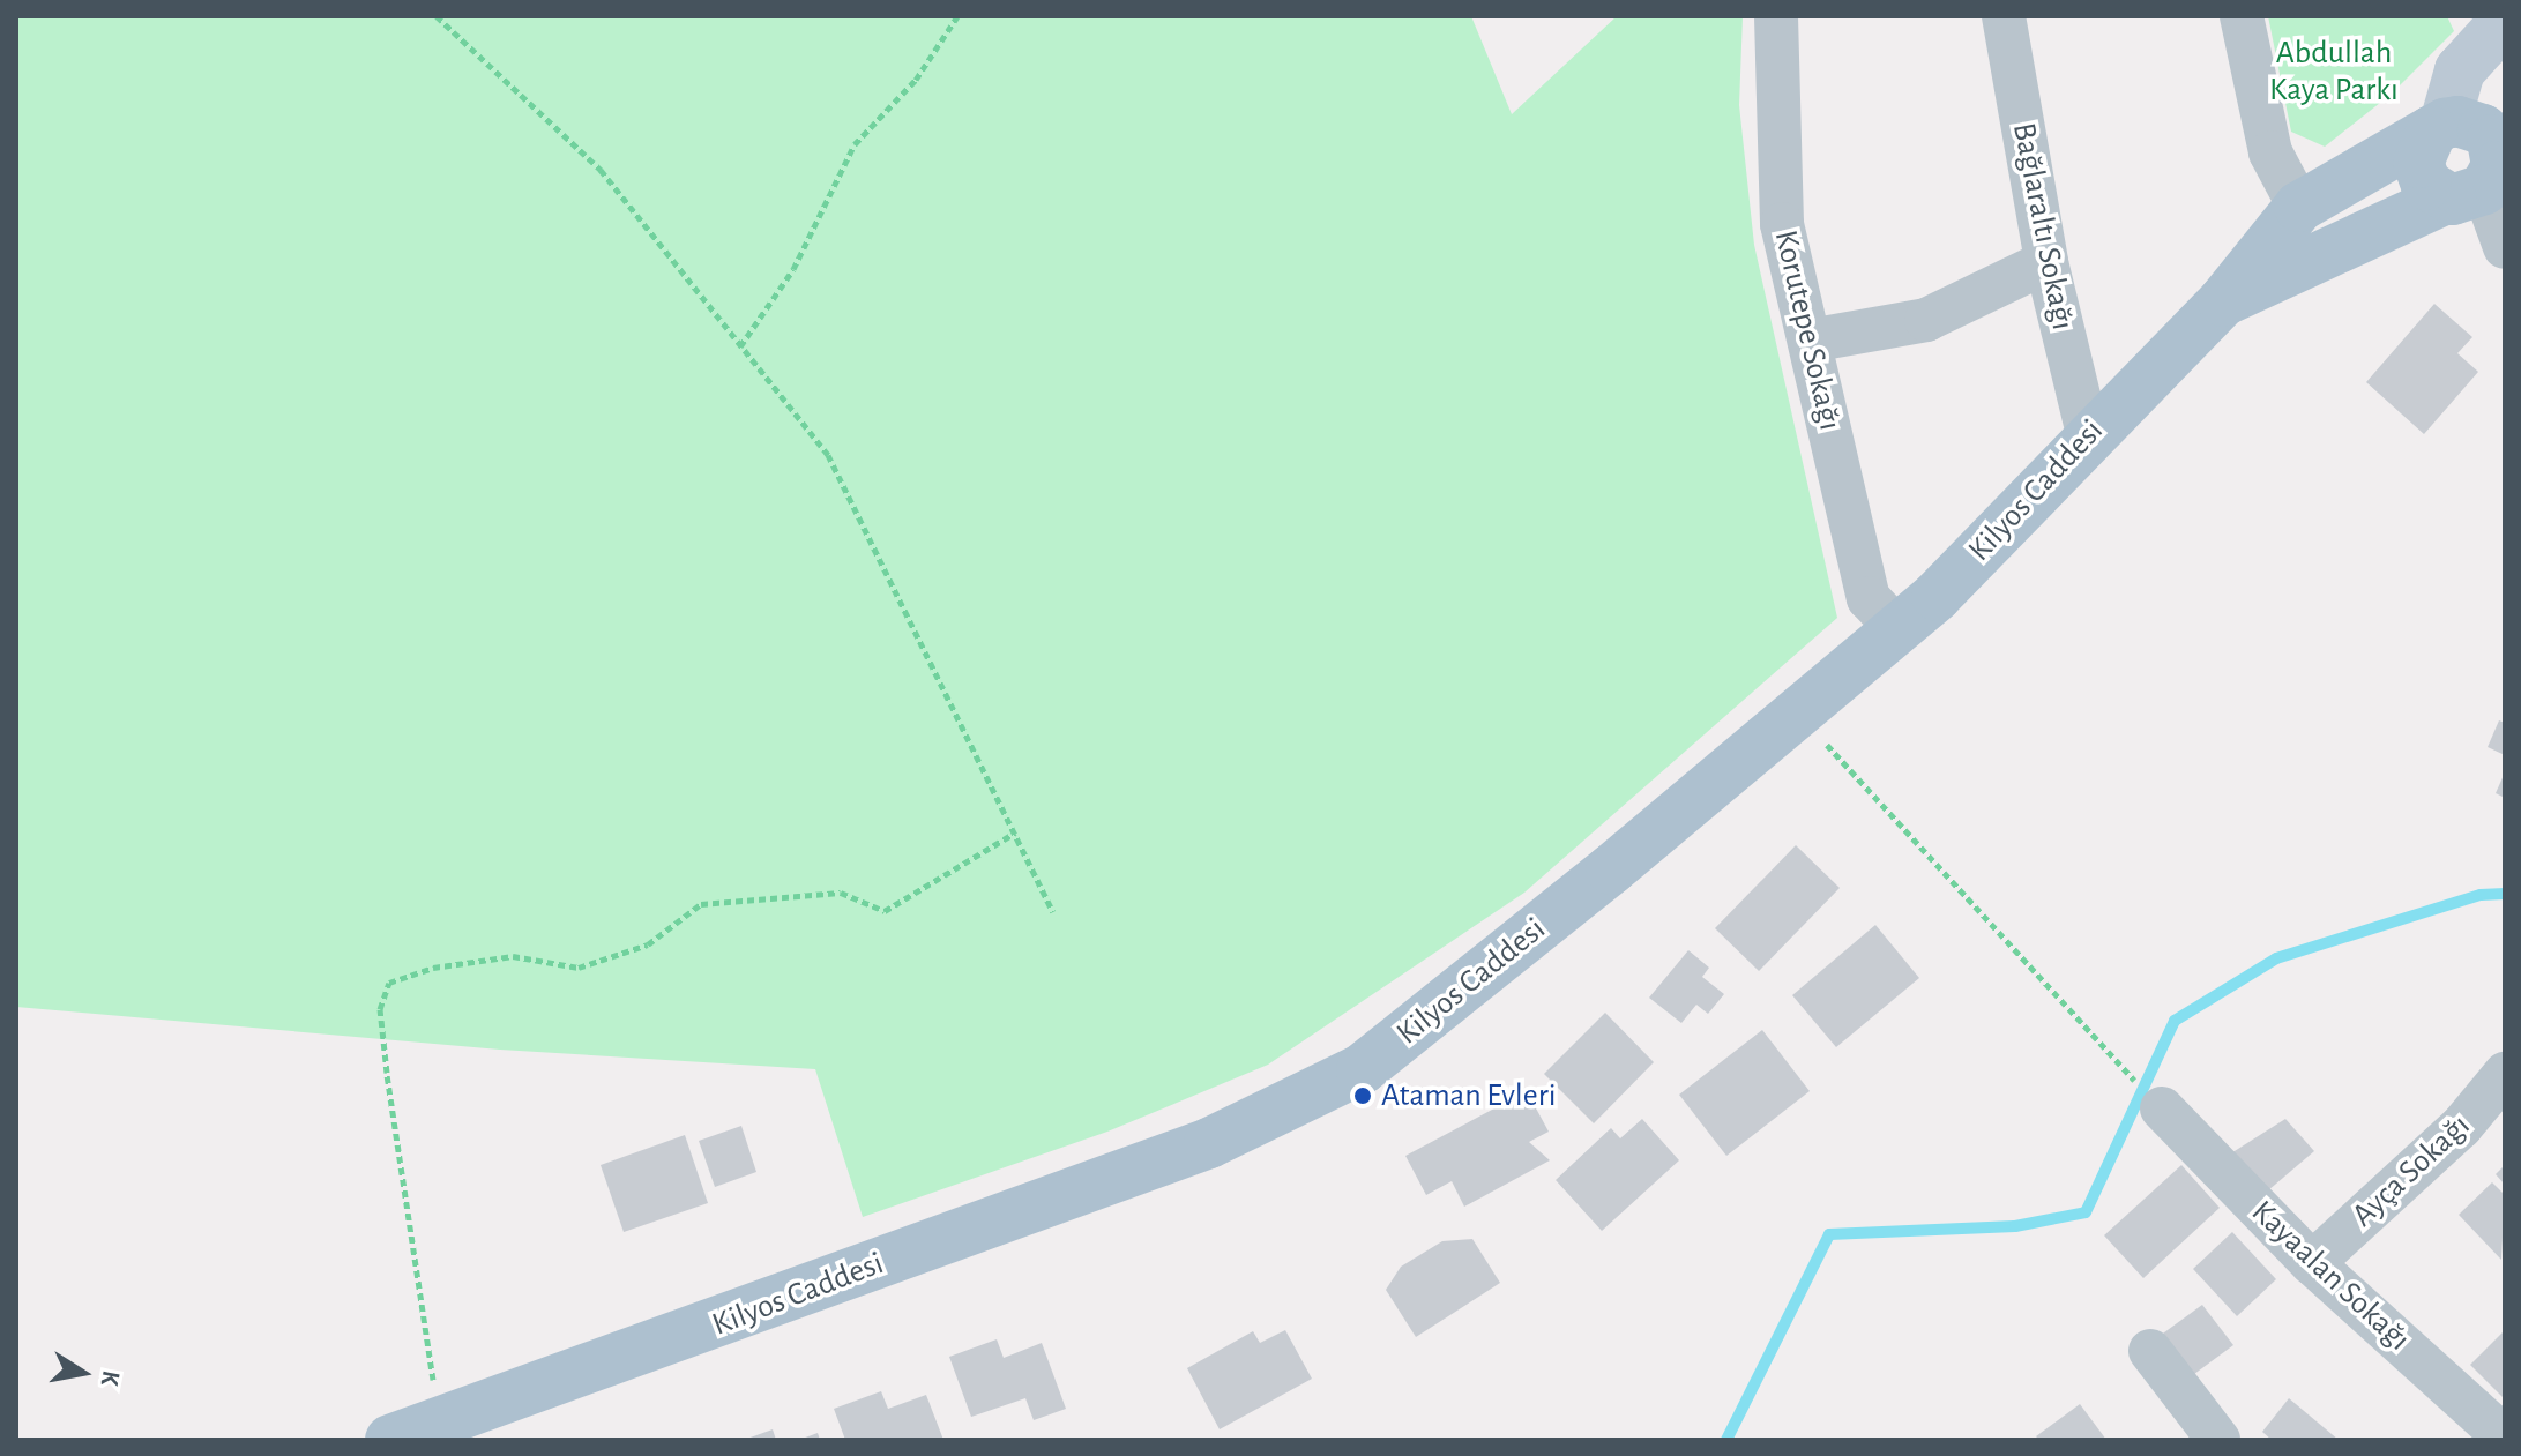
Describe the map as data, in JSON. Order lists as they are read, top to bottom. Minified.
{"streets":{"main road":["Kilyos Caddesi"],"street":["Bağlaraltı Sokağı","Korutepe Sokağı","Ayça Sokağı","Kayaalan Sokağı"]},"crossings":[["Bağlaraltı Sokağı","Kilyos Caddesi"],["Korutepe Sokağı","Kilyos Caddesi"],["Ayça Sokağı","Kayaalan Sokağı"]],"parks":["Abdullah Kaya Parkı"],"places":["Ataman Evleri"],"north":"right"}
